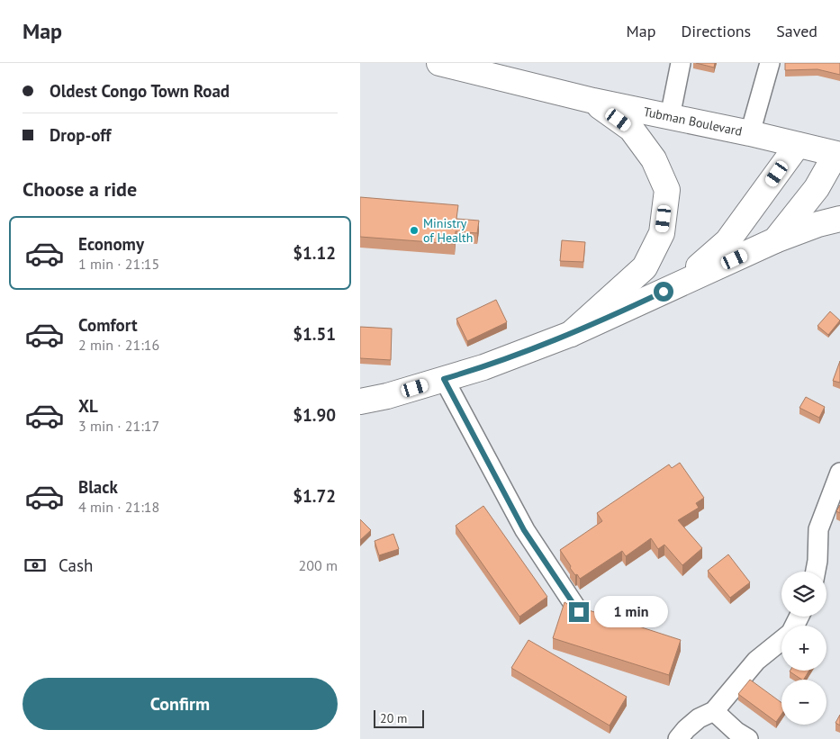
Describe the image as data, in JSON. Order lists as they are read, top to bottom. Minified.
{"streets":{"main road":["Tubman Boulevard"]},"places":["Ministry of Health"],"scale_bar":"20 m","page":{"header":"Map","nav":["Map","Directions","Saved"],"banner":["Oldest Congo Town Road","Drop-off"],"heading":"Choose a ride","list":[{"name":"Economy","note":"1 min · 21:15","value":"$1.12"},{"name":"Comfort","note":"2 min · 21:16","value":"$1.51"},{"name":"XL","note":"3 min · 21:17","value":"$1.90"},{"name":"Black","note":"4 min · 21:18","value":"$1.72"}],"pay":["Cash","200 m"],"map_buttons":["+","−"],"bubble":"1 min","buttons":"Confirm","scale":"20 m"}}
